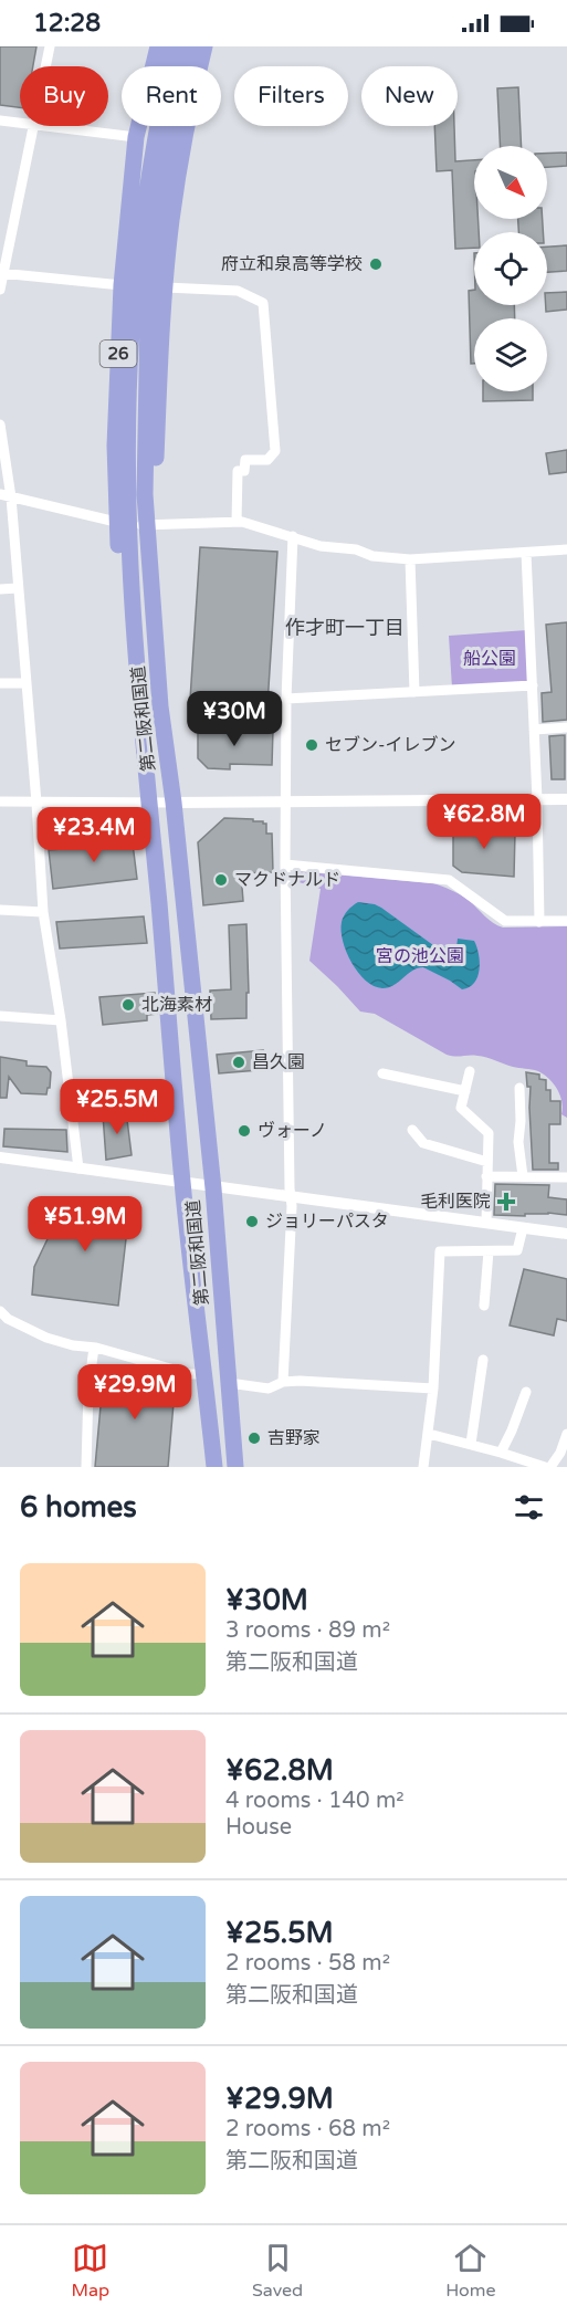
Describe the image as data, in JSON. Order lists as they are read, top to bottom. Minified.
{"streets":{"highway":["26","第二阪和国道"]},"crossings":[["26","第二阪和国道"]],"districts":["作才町一丁目"],"parks":["船公園","宮の池公園"],"places":{"other":["府立和泉高等学校","セブン-イレブン","マクドナルド","北海素材","昌久園","ヴォーノ","ジョリーパスタ","吉野家"],"health":["毛利医院"]},"north":"bottom right","page":{"status":"12:28","chip":["Buy","Rent","Filters","New"],"price":["¥30M","¥62.8M","¥23.4M","¥25.5M","¥51.9M","¥29.9M"],"heading":"6 homes","list":[{"name":"¥30M","note":"3 rooms · 89 m² · 第二阪和国道"},{"name":"¥62.8M","note":"4 rooms · 140 m² · House"},{"name":"¥25.5M","note":"2 rooms · 58 m² · 第二阪和国道"},{"name":"¥29.9M","note":"2 rooms · 68 m² · 第二阪和国道"}],"tabs":["Map","Saved","Home"]}}
